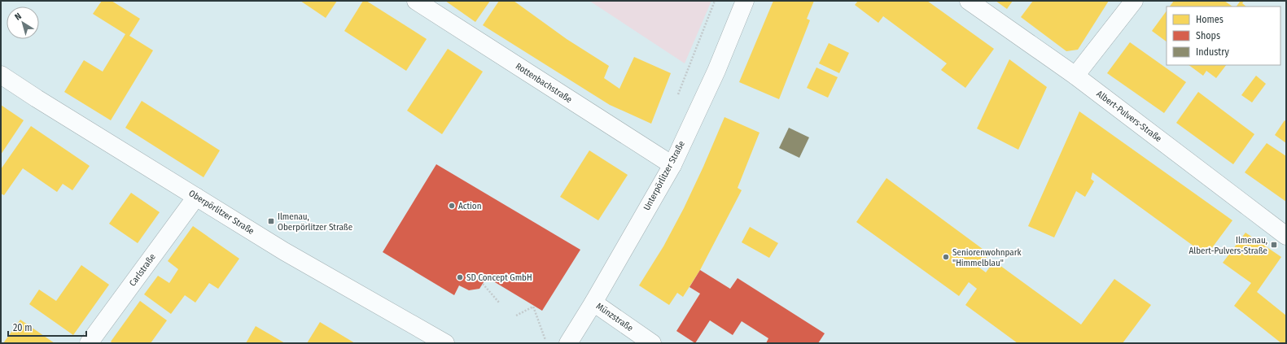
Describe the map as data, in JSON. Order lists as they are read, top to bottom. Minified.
{"streets":{"street":["Rottenbachstraße","Albert-Pulvers-Straße","Unterpörlitzer Straße","Oberpörlitzer Straße","Carlstraße","Münzstraße"]},"crossings":[["Rottenbachstraße","Unterpörlitzer Straße"],["Unterpörlitzer Straße","Münzstraße"],["Oberpörlitzer Straße","Carlstraße"]],"places":{"other":["Action","Seniorenwohnpark \"Himmelblau\"","SD Concept GmbH"],"transit":["Ilmenau, Oberpörlitzer Straße","Ilmenau, Albert-Pulvers-Straße"]},"legend":["Homes","Shops","Industry"],"scale_bar":"20 m","north":"top left"}
